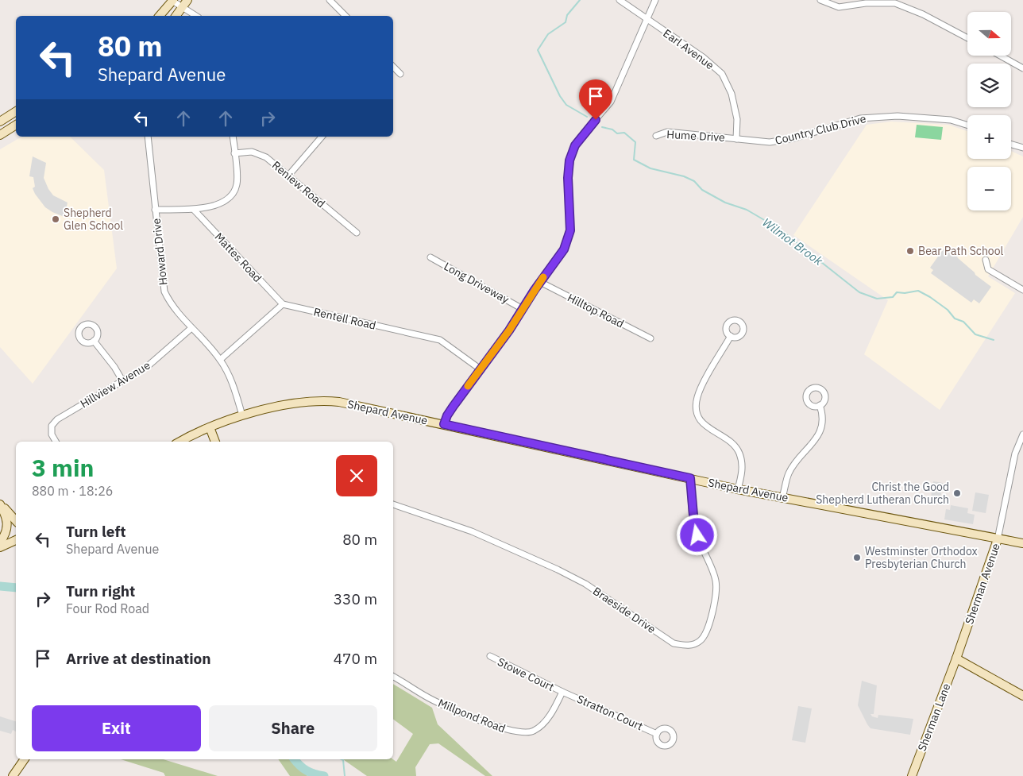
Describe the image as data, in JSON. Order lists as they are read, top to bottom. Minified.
{"streets":{"main road":["Shepard Avenue","Sherman Avenue","Sherman Lane"],"street":["Earl Avenue","Country Club Drive","Hume Drive","Reniew Road","Howard Drive","Mattes Road","Long Driveway","Hilltop Road","Rentell Road","Hillview Avenue","Braeside Drive","Stowe Court","Stratton Court","Millpond Road"]},"crossings":[["Earl Avenue","Country Club Drive"],["Earl Avenue","Hume Drive"],["Country Club Drive","Hume Drive"],["Howard Drive","Hillview Avenue"],["Howard Drive","Shepard Avenue"],["Mattes Road","Rentell Road"],["Shepard Avenue","Sherman Avenue"],["Shepard Avenue","Braeside Drive"],["Sherman Avenue","Sherman Lane"],["Stowe Court","Stratton Court"],["Stowe Court","Millpond Road"],["Stratton Court","Millpond Road"]],"water":["Wilmot Brook"],"places":["Shepherd Glen School","Bear Path School","Christ the Good Shepherd Lutheran Church","Westminster Orthodox Presbyterian Church"],"north":"right","page":{"map_buttons":["+","−"],"turn":["80 m","Shepard Avenue"],"heading":["3 min","880 m · 18:26"],"list":[{"name":"Turn left","note":"Shepard Avenue","value":"80 m"},{"name":"Turn right","note":"Four Rod Road","value":"330 m"},{"name":"Arrive at destination","value":"470 m"}],"buttons":["Exit","Share"]}}
